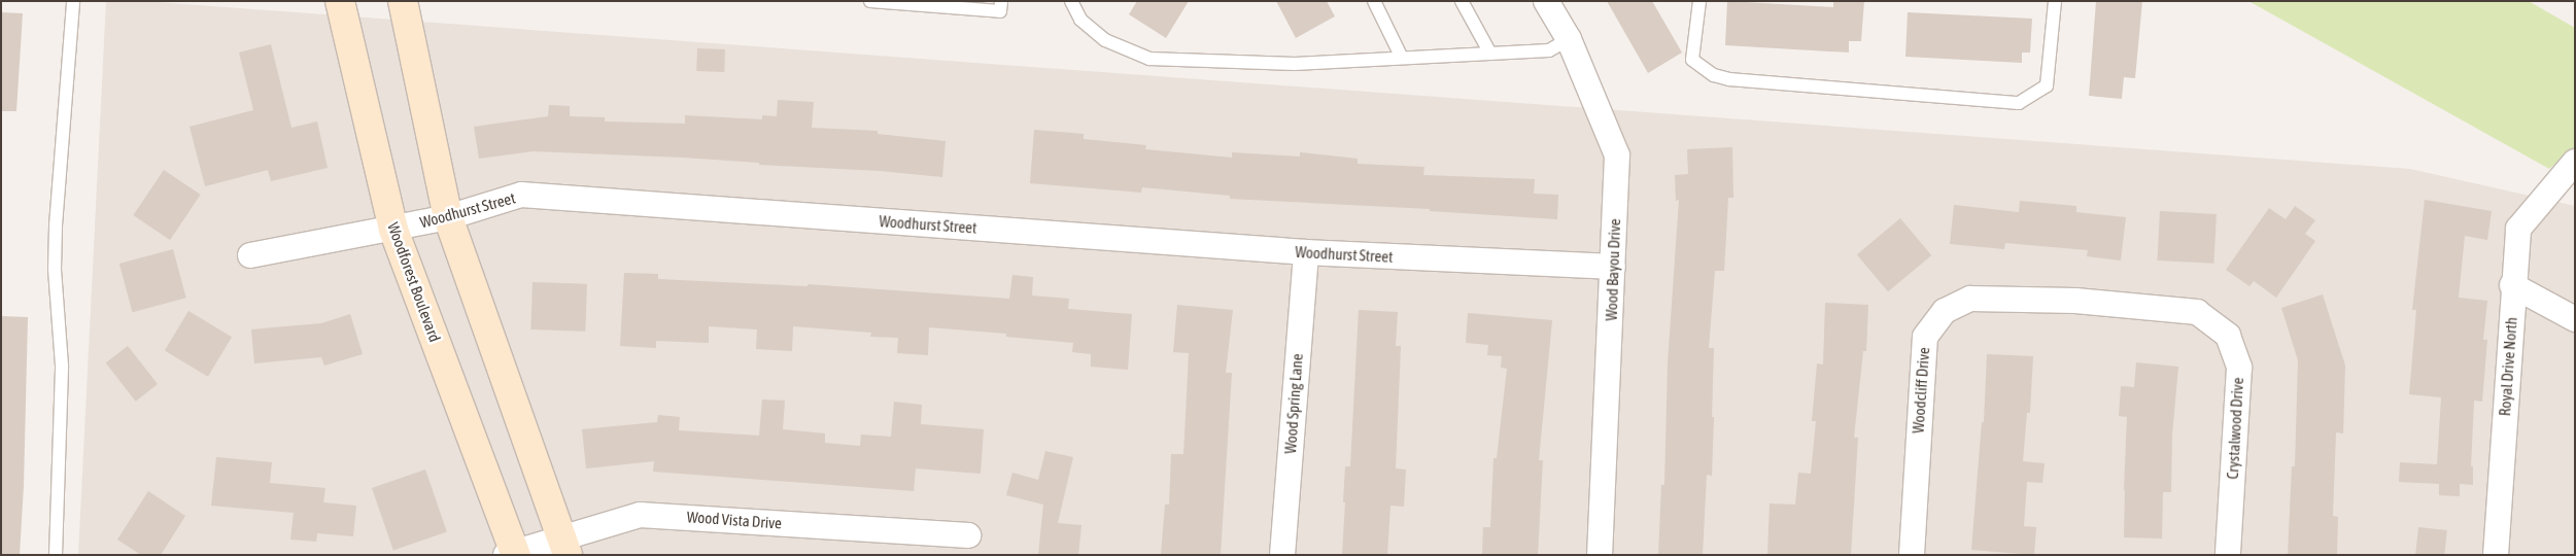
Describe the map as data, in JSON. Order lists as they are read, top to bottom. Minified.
{"streets":{"street":["Woodhurst Street","Wood Bayou Drive","Woodforest Boulevard","Royal Drive North","Woodcliff Drive","Wood Spring Lane","Crystalwood Drive","Wood Vista Drive"]},"crossings":[["Woodhurst Street","Wood Bayou Drive"],["Woodhurst Street","Woodforest Boulevard"],["Woodhurst Street","Wood Spring Lane"],["Woodforest Boulevard","Wood Vista Drive"],["Woodcliff Drive","Crystalwood Drive"]]}
